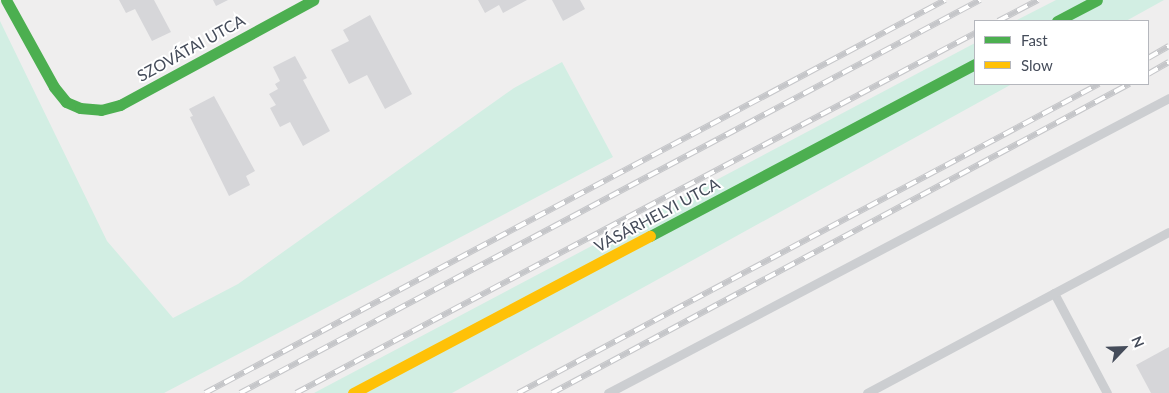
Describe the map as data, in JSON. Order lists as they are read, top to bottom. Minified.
{"streets":{"street":["SZOVÁTAI UTCA","VÁSÁRHELYI UTCA"]},"legend":["Fast","Slow"],"north":"top right"}
